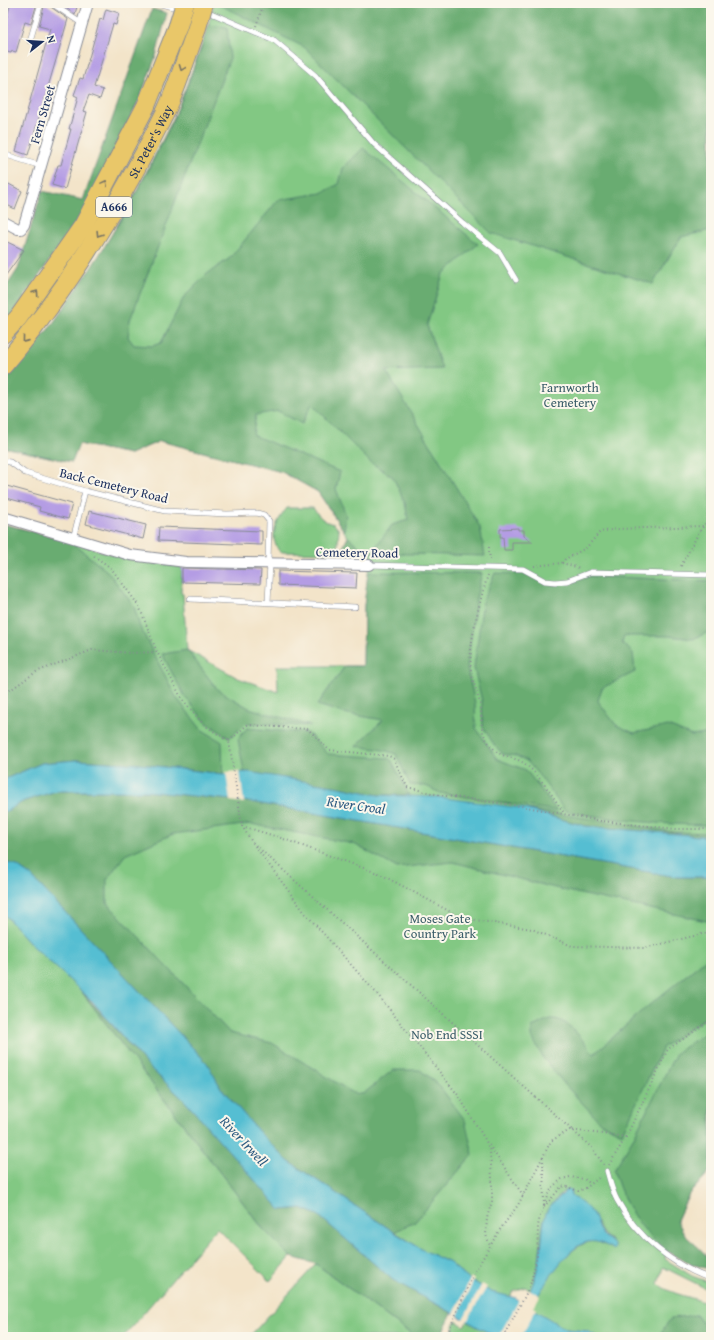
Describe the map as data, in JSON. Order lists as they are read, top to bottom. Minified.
{"streets":{"highway":["St. Peter's Way","A666"],"street":["Fern Street","Cemetery Road"],"lane":["Back Cemetery Road"]},"crossings":[["Back Cemetery Road","Cemetery Road"]],"water":["River Croal","River Irwell"],"parks":["Farnworth Cemetery","Moses Gate Country Park","Nob End SSSI"],"north":"right"}
